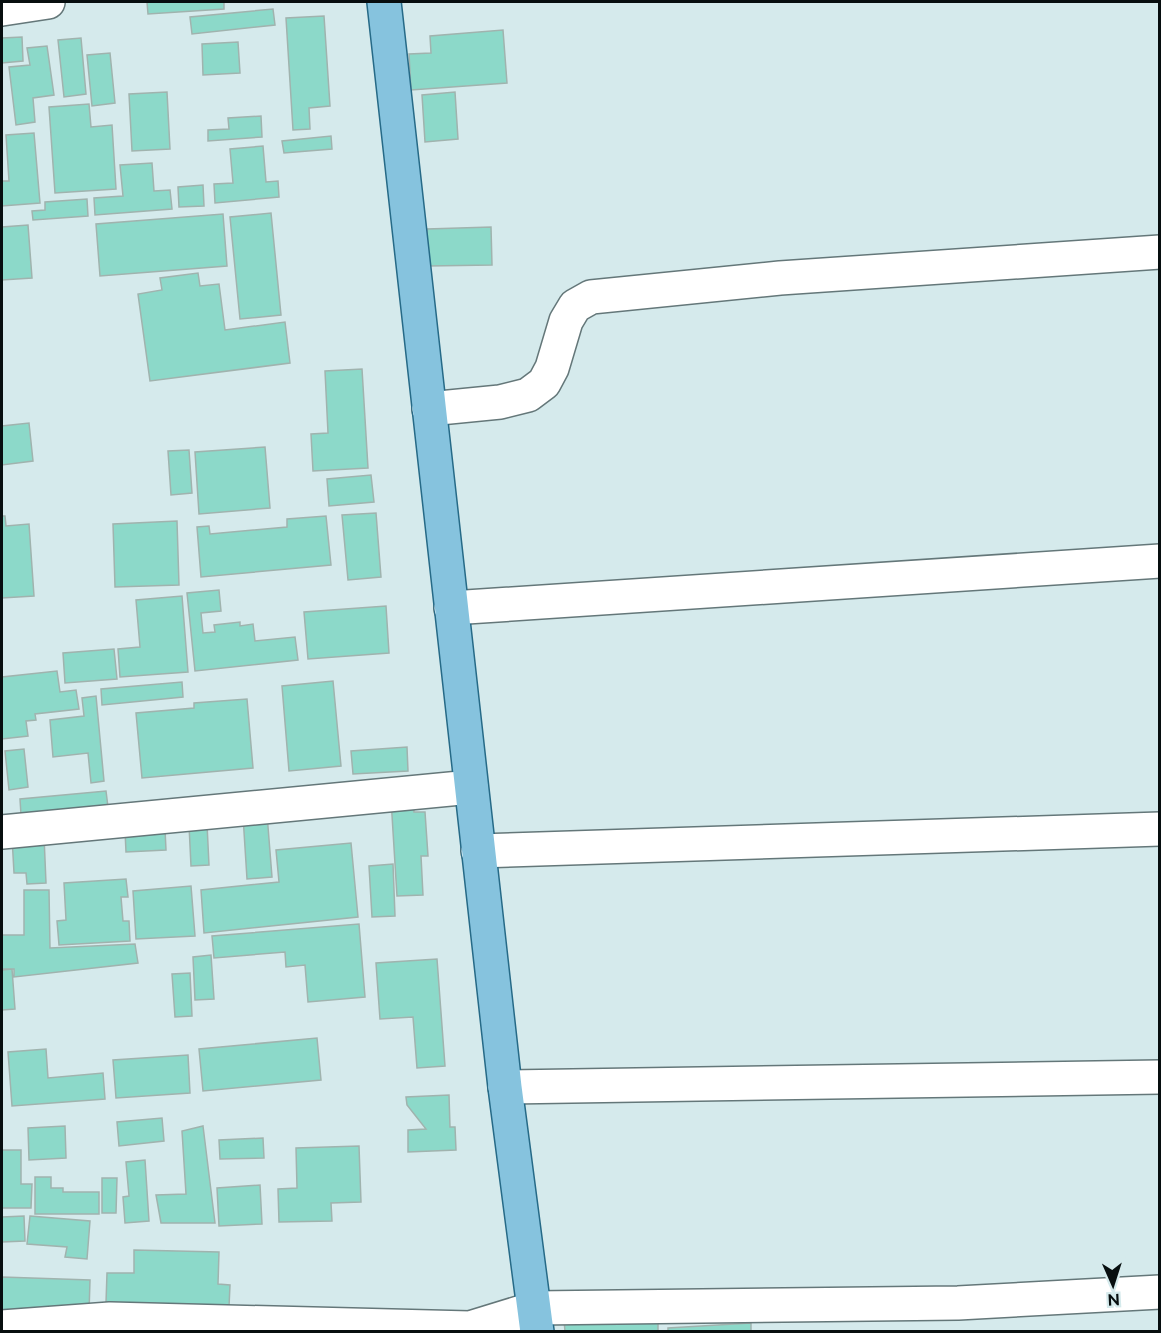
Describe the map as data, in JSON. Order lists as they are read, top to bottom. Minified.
{"north":"bottom"}
